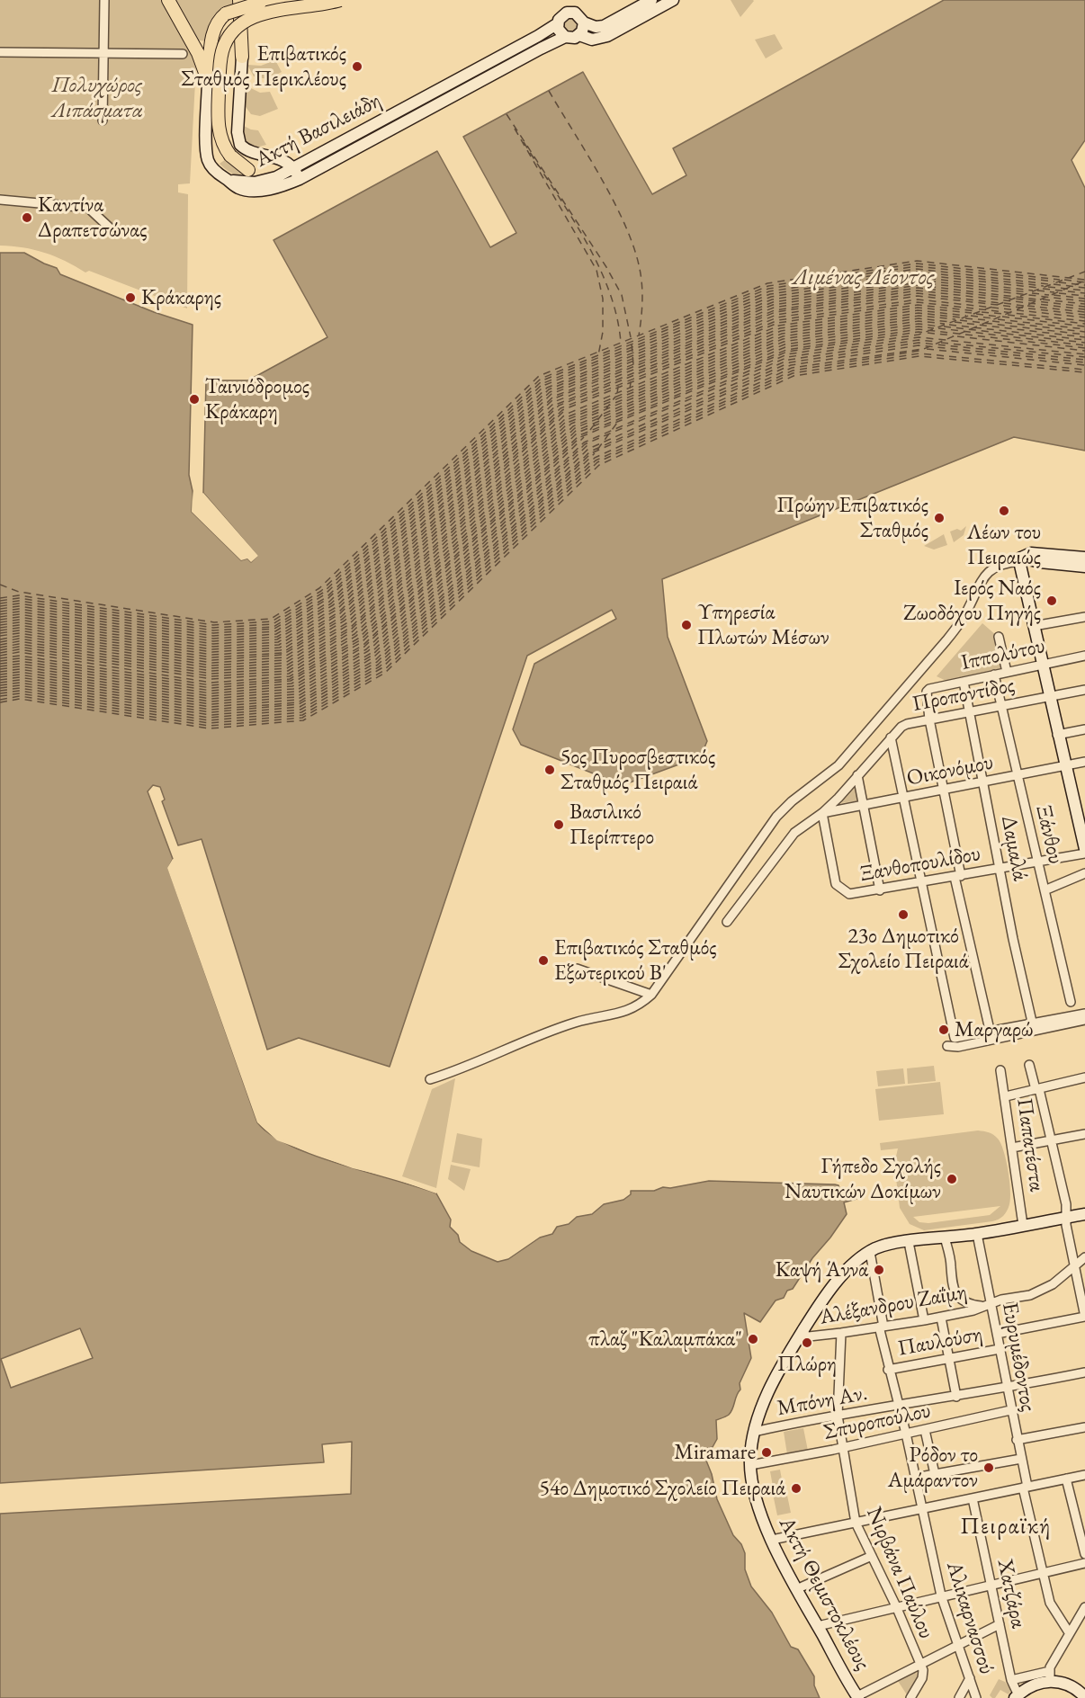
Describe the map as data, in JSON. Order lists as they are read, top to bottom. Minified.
{"streets":{"street":["Ακτή Βασιλειάδη","Ιππολύτου","Προποντίδος","Οικονόμου","Ξάνθου","Δαμαλά","Ξανθοπουλίδου","Παπατέστα","Αλέξανδρου Ζαΐμη","Παυλούση","Ευρυμέδοντος","Μπόνη Αν.","Σπυροπούλου","Νιρβάνα Παύλου","Ακτή Θεμιστοκλέους","Χατζάρα","Αλικαρνασσού"]},"crossings":[["Ιππολύτου","Προποντίδος"],["Ιππολύτου","Ξάνθου"],["Ιππολύτου","Δαμαλά"],["Προποντίδος","Οικονόμου"],["Προποντίδος","Ξάνθου"],["Προποντίδος","Δαμαλά"],["Προποντίδος","Ξανθοπουλίδου"],["Οικονόμου","Ξάνθου"],["Οικονόμου","Δαμαλά"],["Οικονόμου","Ξανθοπουλίδου"],["Ξάνθου","Ξανθοπουλίδου"],["Δαμαλά","Ξανθοπουλίδου"],["Αλέξανδρου Ζαΐμη","Ευρυμέδοντος"],["Αλέξανδρου Ζαΐμη","Νιρβάνα Παύλου"],["Αλέξανδρου Ζαΐμη","Ακτή Θεμιστοκλέους"],["Αλέξανδρου Ζαΐμη","Αλικαρνασσού"],["Παυλούση","Ευρυμέδοντος"],["Παυλούση","Αλικαρνασσού"],["Ευρυμέδοντος","Μπόνη Αν."],["Ευρυμέδοντος","Σπυροπούλου"],["Μπόνη Αν.","Νιρβάνα Παύλου"],["Μπόνη Αν.","Ακτή Θεμιστοκλέους"],["Μπόνη Αν.","Αλικαρνασσού"],["Σπυροπούλου","Νιρβάνα Παύλου"],["Σπυροπούλου","Ακτή Θεμιστοκλέους"],["Σπυροπούλου","Αλικαρνασσού"],["Ακτή Θεμιστοκλέους","Αλικαρνασσού"]],"districts":["Πειραϊκή"],"water":["Λιμένας Λέοντος"],"parks":["Πολυχώρος Λιπάσματα"],"places":["Επιβατικός Σταθμός Περικλέους","Καντίνα Δραπετσώνας","Κράκαρης","Ταινιόδρομος Κράκαρη","Λέων του Πειραιώς","Πρώην Επιβατικός Σταθμός","Ιερός Ναός Ζωοδόχου Πηγής","Υπηρεσία Πλωτών Μέσων","5ος Πυροσβεστικός Σταθμός Πειραιά","Βασιλικό Περίπτερο","23ο Δημοτικό Σχολείο Πειραιά","Επιβατικός Σταθμός Εξωτερικού Β'","Μαργαρώ","Γήπεδο Σχολής Ναυτικών Δοκίμων","Καψή Άννα","πλαζ \"Καλαμπάκα\"","Πλώρη","Miramare","Ρόδον το Αμάραντον","54ο Δημοτικό Σχολείο Πειραιά"]}
